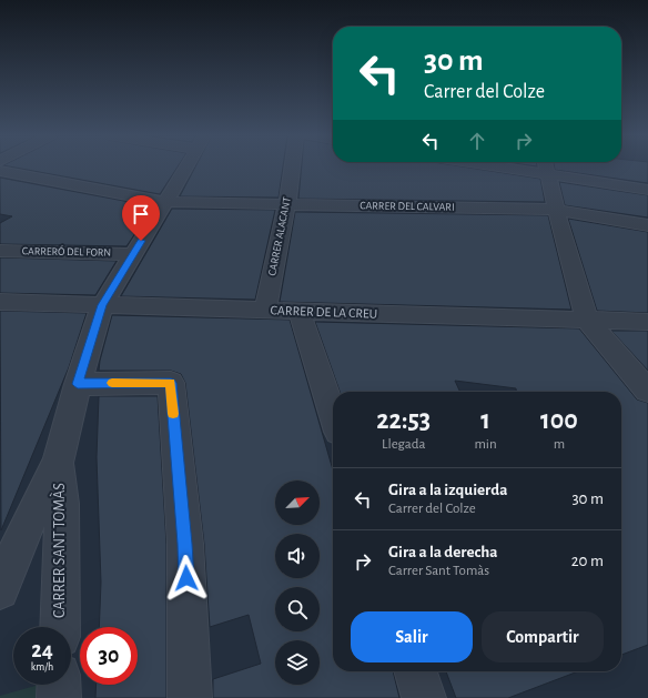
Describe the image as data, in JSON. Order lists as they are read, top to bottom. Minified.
{"streets":{"street":["CARRER DEL CALVARI","CARRER ALACANT","CARRERÓ DEL FORN","CARRER DE LA CREU","CARRER SANT TOMÀS"]},"crossings":[["CARRER DEL CALVARI","CARRER ALACANT"],["CARRER DEL CALVARI","CARRER SANT TOMÀS"],["CARRER ALACANT","CARRER DE LA CREU"],["CARRERÓ DEL FORN","CARRER SANT TOMÀS"],["CARRER DE LA CREU","CARRER SANT TOMÀS"]],"north":"top right","page":{"turn":["30 m","Carrer del Colze"],"eta":["22:53","Llegada","1","min","100","m"],"list":[{"name":"Gira a la izquierda","note":"Carrer del Colze","value":"30 m"},{"name":"Gira a la derecha","note":"Carrer Sant Tomàs","value":"20 m"}],"buttons":["Salir","Compartir"],"speed":"24 km/h","limit":"30"}}
